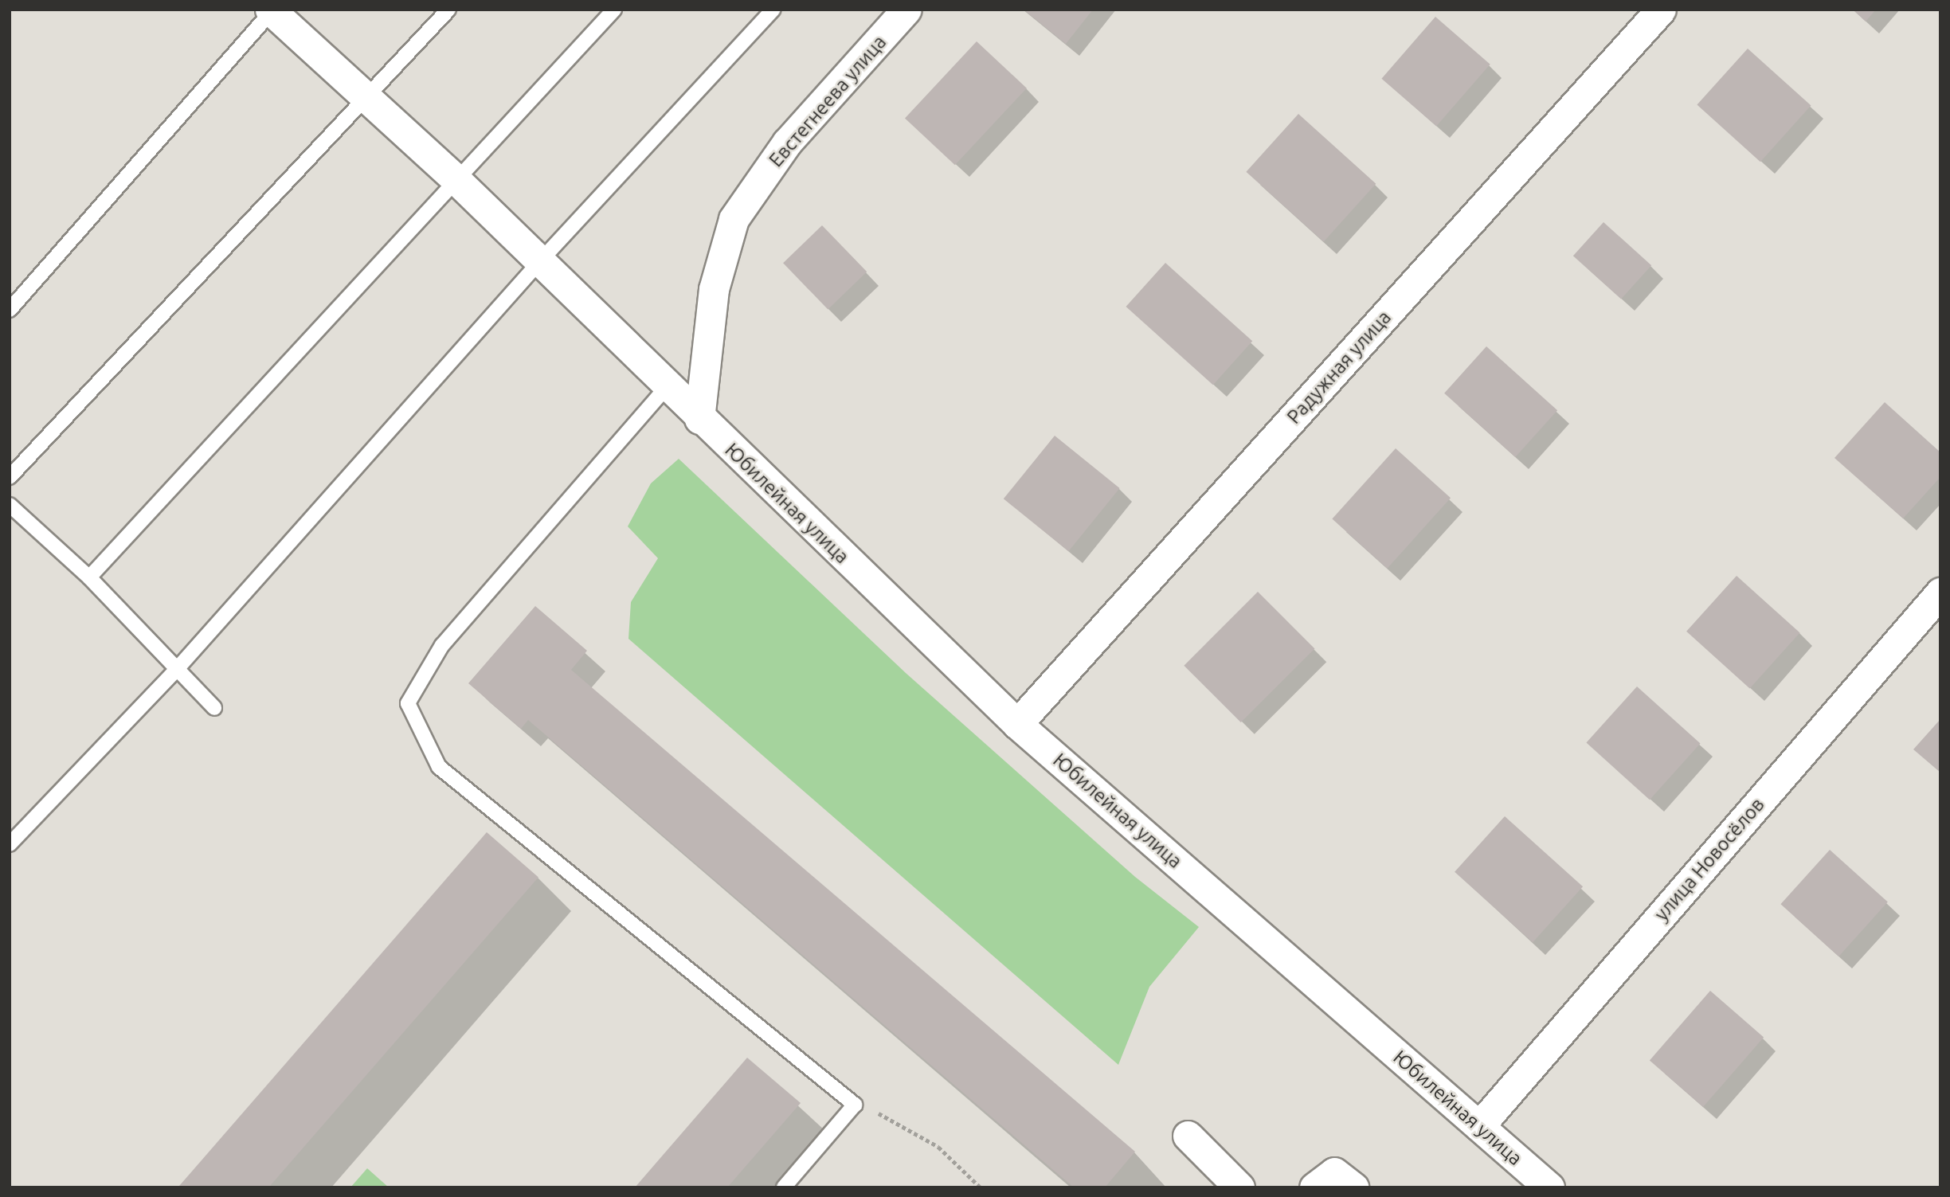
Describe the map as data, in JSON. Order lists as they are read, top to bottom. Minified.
{"streets":{"street":["Евстегнеева улица","Радужная улица","Юбилейная улица","улица Новосёлов"]},"crossings":[["Евстегнеева улица","Юбилейная улица"],["Радужная улица","Юбилейная улица"],["Юбилейная улица","улица Новосёлов"]]}
